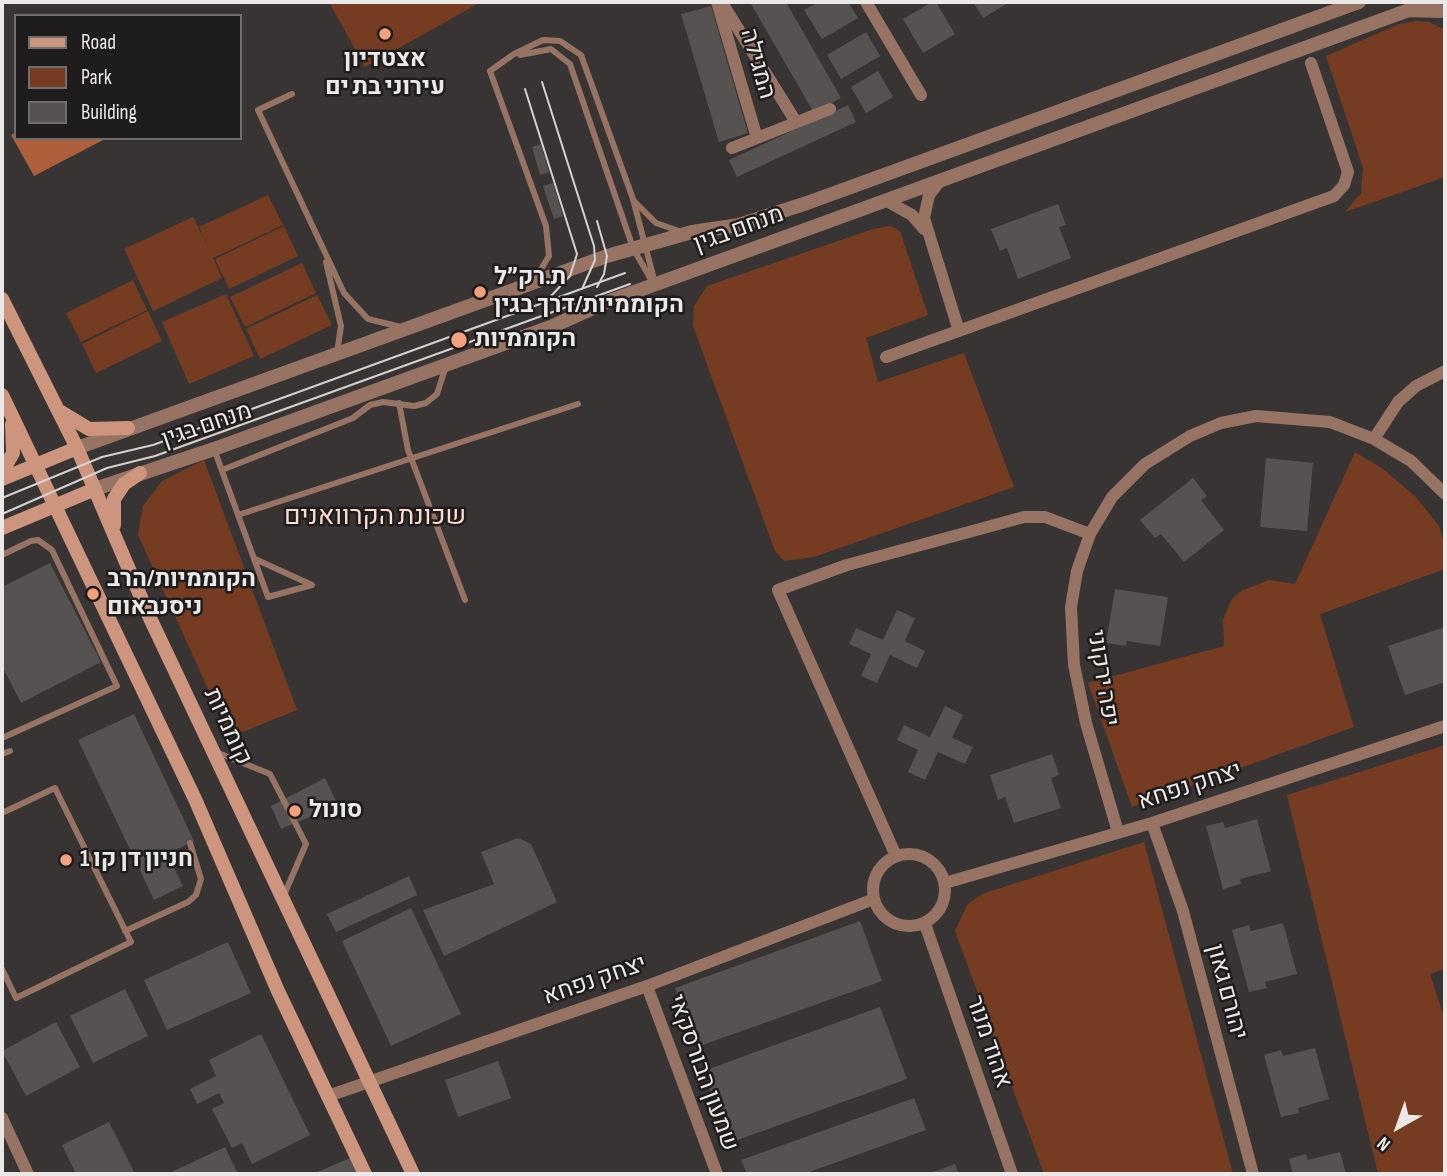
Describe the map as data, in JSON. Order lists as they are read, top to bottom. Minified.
{"streets":{"main road":["מנחם בגין","קוממיות"],"street":["המגילה","יפה ירקוני","יצחק נפחא","יהורם גאון","אהוד מנור","שמעון הבורסקאי"]},"crossings":[["מנחם בגין","קוממיות"],["יפה ירקוני","יצחק נפחא"],["קוממיות","יצחק נפחא"],["יצחק נפחא","יהורם גאון"],["יצחק נפחא","אהוד מנור"],["יצחק נפחא","שמעון הבורסקאי"]],"districts":["שכונת הקרוואנים"],"places":["אצטדיון עירוני בת ים","ת.רק״ל הקוממיות/דרך בגין","הקוממיות","הקוממיות/הרב ניסנבאום","סונול","חניון דן קו 1"],"legend":["Road","Park","Building"],"north":"bottom left"}
